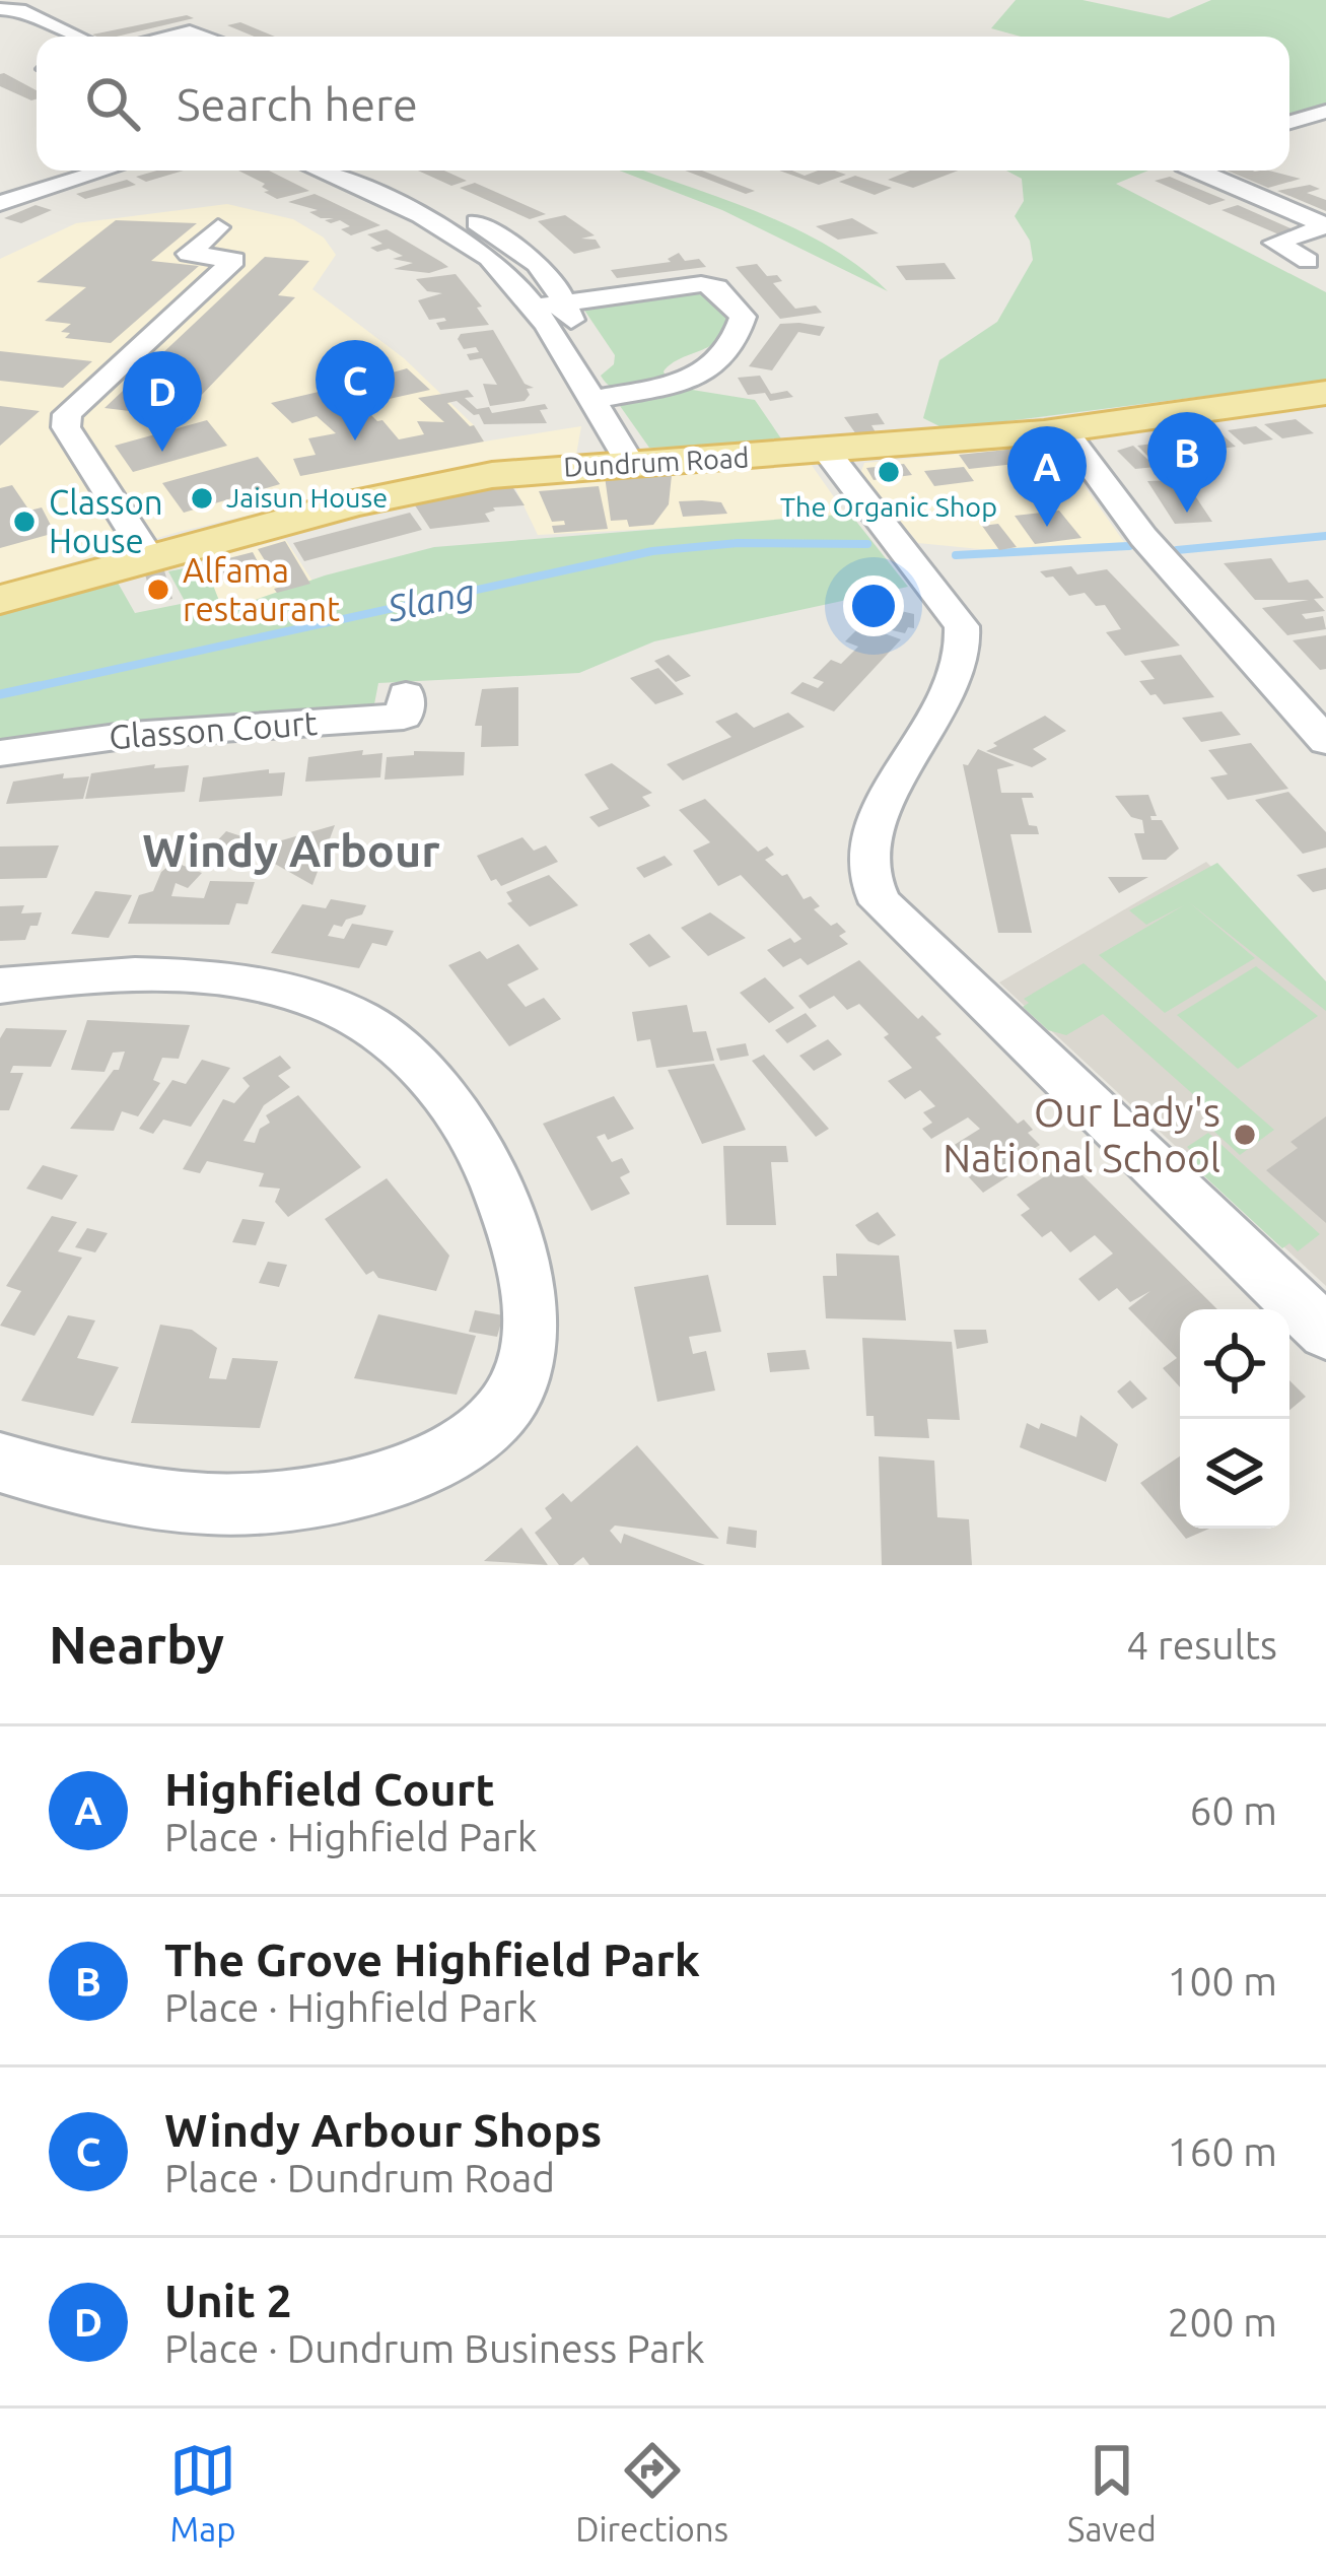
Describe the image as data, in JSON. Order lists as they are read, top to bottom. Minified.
{"streets":{"main road":["Dundrum Road"],"street":["Glasson Court"]},"districts":["Windy Arbour"],"water":["Slang"],"places":["The Organic Shop","Jaisun House","Classon House","Alfama restaurant","Our Lady's National School"],"page":{"search":"Search here","pins":["C","D","B","A"],"heading":["Nearby","4 results"],"list":[{"mark":"A","name":"Highfield Court","note":"Place · Highfield Park","value":"60 m"},{"mark":"B","name":"The Grove Highfield Park","note":"Place · Highfield Park","value":"100 m"},{"mark":"C","name":"Windy Arbour Shops","note":"Place · Dundrum Road","value":"160 m"},{"mark":"D","name":"Unit 2","note":"Place · Dundrum Business Park","value":"200 m"}],"nav":["Map","Directions","Saved"]}}
